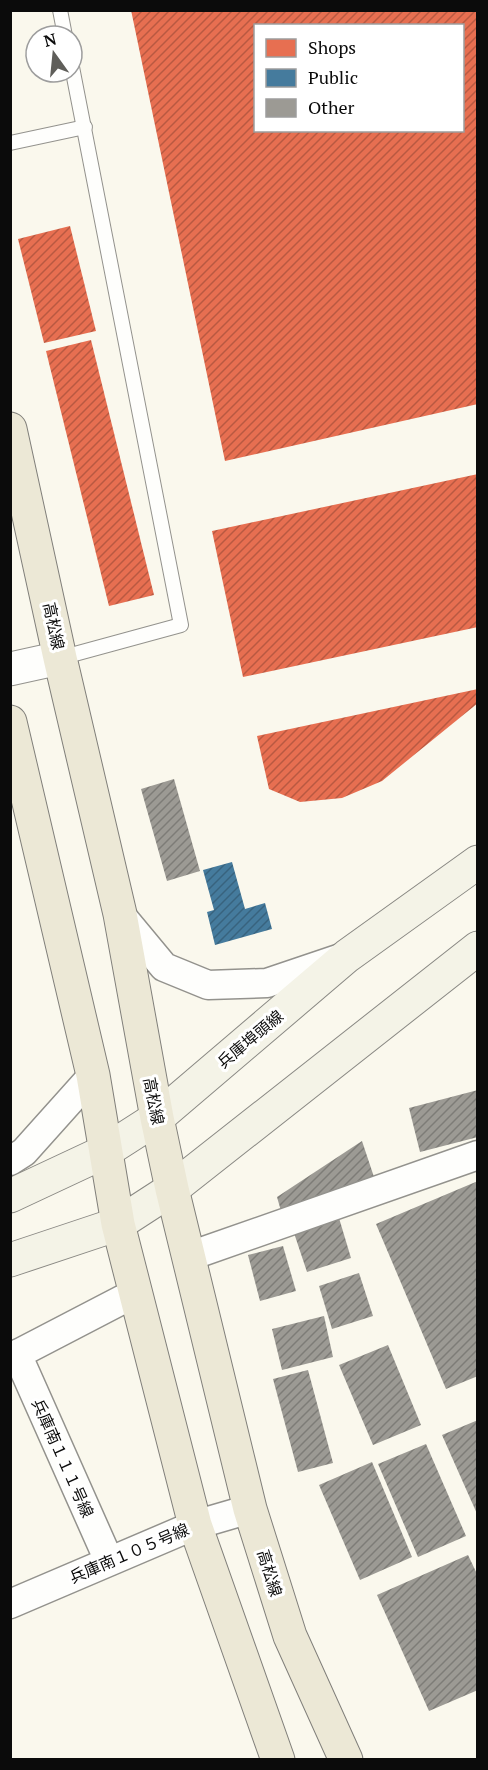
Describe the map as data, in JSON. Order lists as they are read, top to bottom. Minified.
{"streets":{"main road":["高松線","兵庫埠頭線"],"street":["兵庫南１１１号線","兵庫南１０５号線"]},"crossings":[["高松線","兵庫埠頭線"],["高松線","兵庫南１０５号線"],["兵庫南１１１号線","兵庫南１０５号線"]],"legend":["Shops","Public","Other"],"north":"top"}
